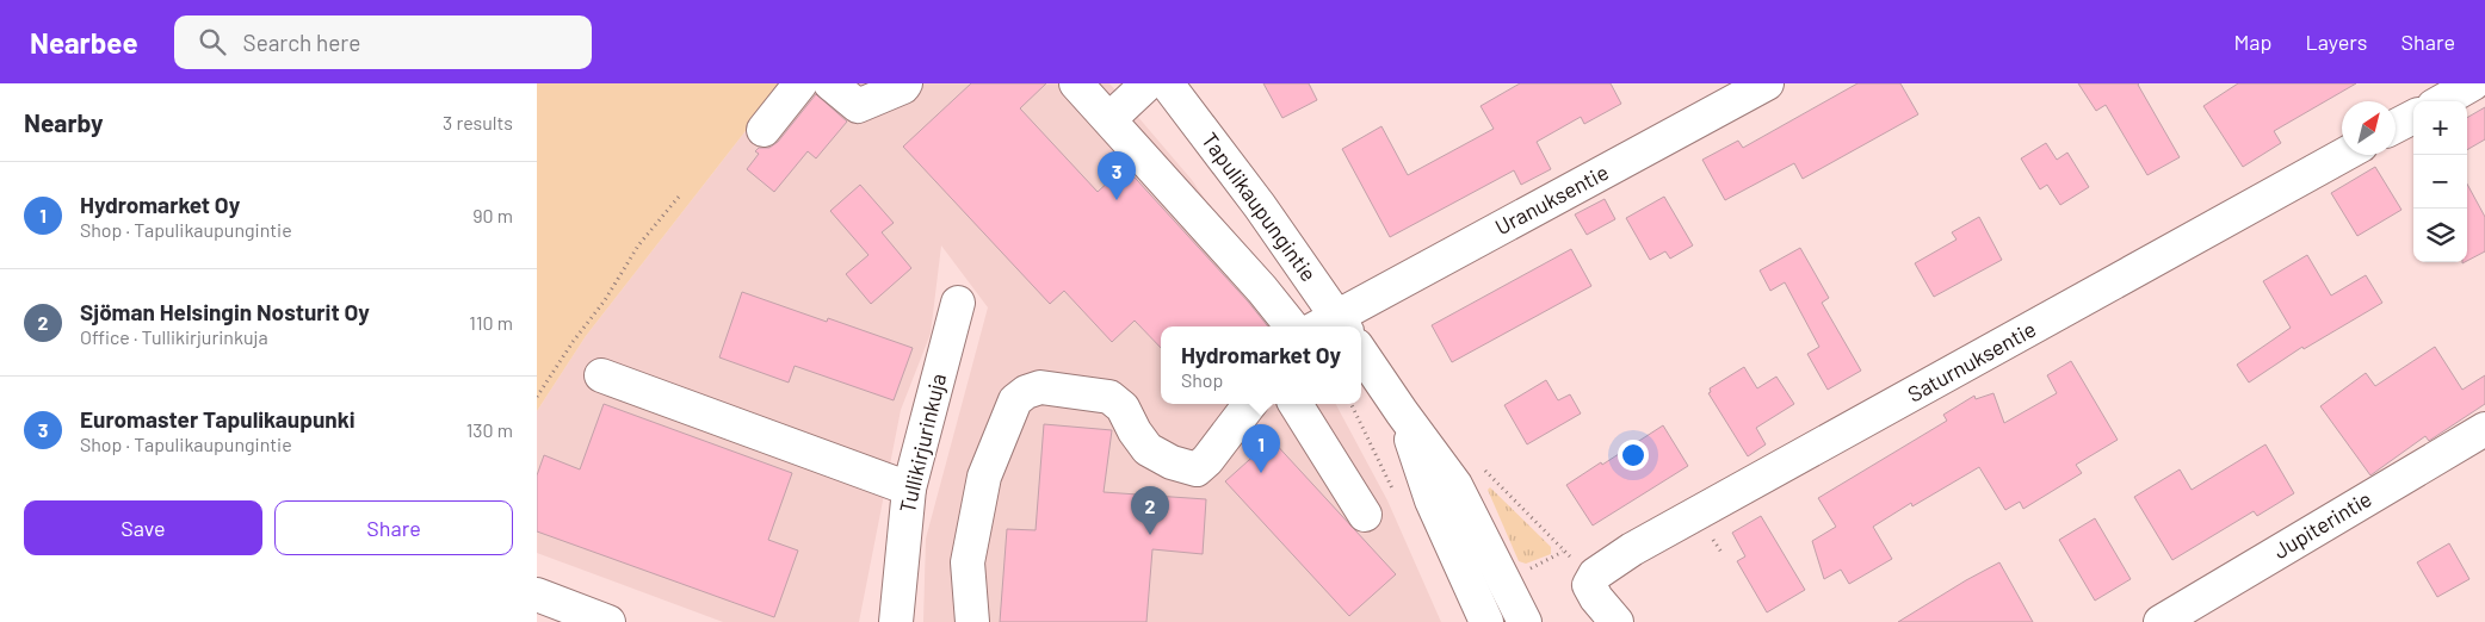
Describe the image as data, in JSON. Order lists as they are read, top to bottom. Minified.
{"streets":{"street":["Uranuksentie","Tapulikaupungintie","Saturnuksentie","Tullikirjurinkuja","Jupiterintie"]},"crossings":[["Uranuksentie","Tapulikaupungintie"]],"north":"top right","page":{"header":"Nearbee","search":"Search here","nav":["Map","Layers","Share"],"heading":["Nearby","3 results"],"map_buttons":["+","−"],"pins":["3","1","2"],"list":[{"mark":"1","name":"Hydromarket Oy","note":"Shop · Tapulikaupungintie","value":"90 m"},{"mark":"2","name":"Sjöman Helsingin Nosturit Oy","note":"Office · Tullikirjurinkuja","value":"110 m"},{"mark":"3","name":"Euromaster Tapulikaupunki","note":"Shop · Tapulikaupungintie","value":"130 m"}],"popup":["Hydromarket Oy","Shop"],"buttons":["Save","Share"]}}
